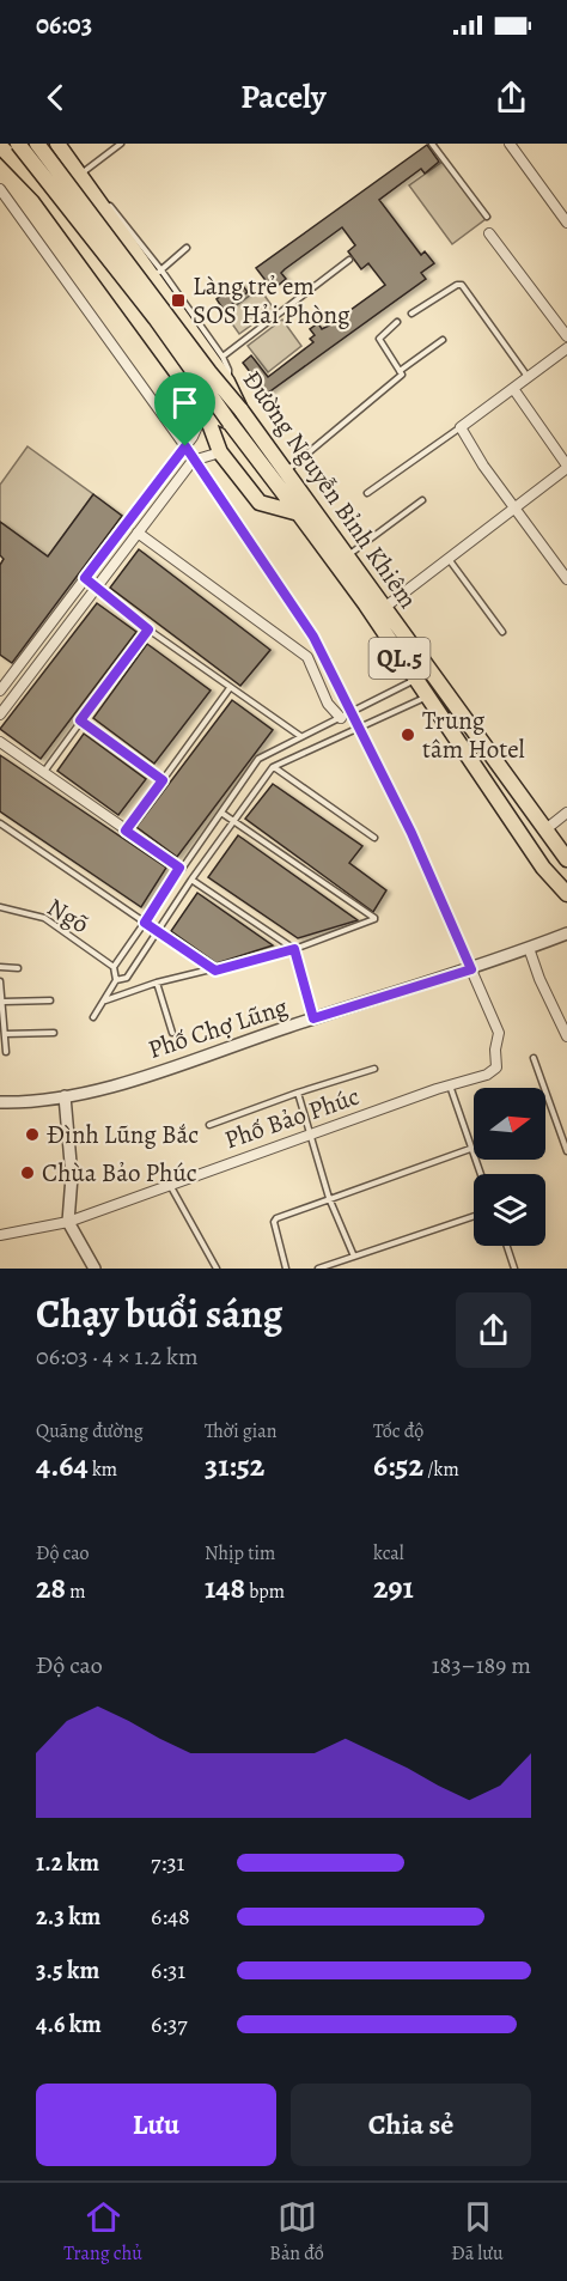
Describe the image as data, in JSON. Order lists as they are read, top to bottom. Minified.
{"streets":{"highway":["Đường Nguyễn Bỉnh Khiêm","QL.5"],"street":["Phố Chợ Lũng","Phố Bảo Phúc"],"lane":["Ngõ"]},"crossings":[["Đường Nguyễn Bỉnh Khiêm","QL.5"],["Phố Chợ Lũng","Phố Bảo Phúc"]],"places":{"transit":["Làng trẻ em SOS Hải Phòng"],"other":["Trung tâm Hotel","Đình Lũng Bắc","Chùa Bảo Phúc"]},"north":"right","page":{"status":"06:03","header":"Pacely","heading":["Chạy buổi sáng","06:03 · 4 × 1.2 km"],"stats":[["Quãng đường","4.64 km"],["Thời gian","31:52"],["Tốc độ","6:52 /km"],["Độ cao","28 m"],["Nhịp tim","148 bpm"],["kcal","291"]],"chart":["Độ cao","183–189 m"],"list":[{"name":"1.2 km","note":"7:31"},{"name":"2.3 km","note":"6:48"},{"name":"3.5 km","note":"6:31"},{"name":"4.6 km","note":"6:37"}],"buttons":["Lưu","Chia sẻ"],"tabs":["Trang chủ","Bản đồ","Đã lưu"]}}
